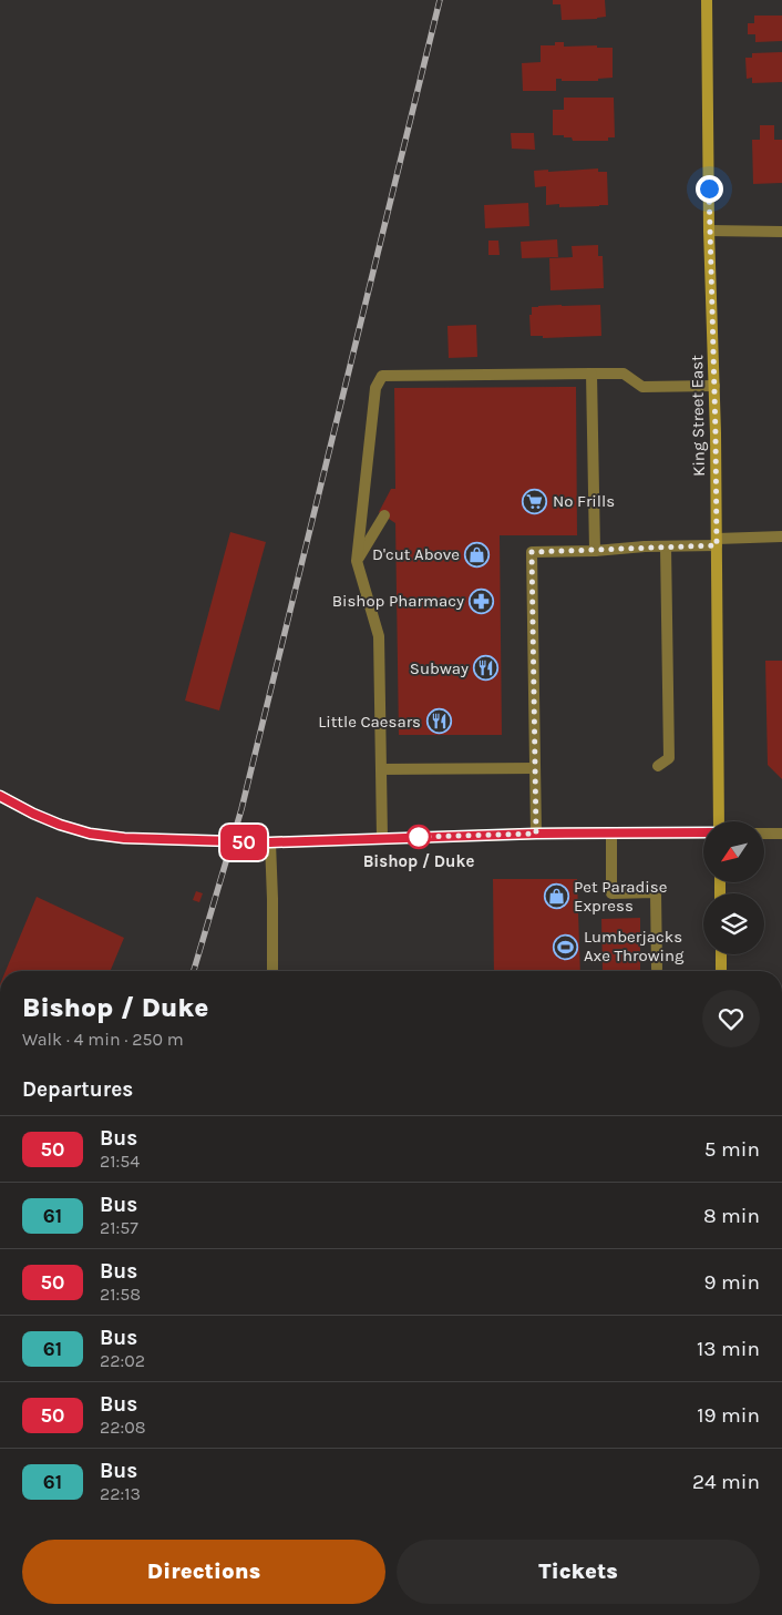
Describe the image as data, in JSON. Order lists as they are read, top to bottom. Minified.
{"streets":{"main road":["King Street East"]},"places":{"supermarket":["No Frills"],"shop":["D'cut Above","Pet Paradise Express"],"pharmacy":["Bishop Pharmacy"],"restaurant":["Subway","Little Caesars"],"other":["Bishop / Duke"],"sports":["Lumberjacks Axe Throwing"]},"lines":["bus line 50"],"north":"bottom left","page":{"on_map":"50","heading":[["Bishop / Duke","Walk · 4 min · 250 m"],"Departures"],"list":[{"mark":"50","name":"Bus","note":"21:54","value":"5 min"},{"mark":"61","name":"Bus","note":"21:57","value":"8 min"},{"mark":"50","name":"Bus","note":"21:58","value":"9 min"},{"mark":"61","name":"Bus","note":"22:02","value":"13 min"},{"mark":"50","name":"Bus","note":"22:08","value":"19 min"},{"mark":"61","name":"Bus","note":"22:13","value":"24 min"}],"buttons":["Directions","Tickets"]}}
